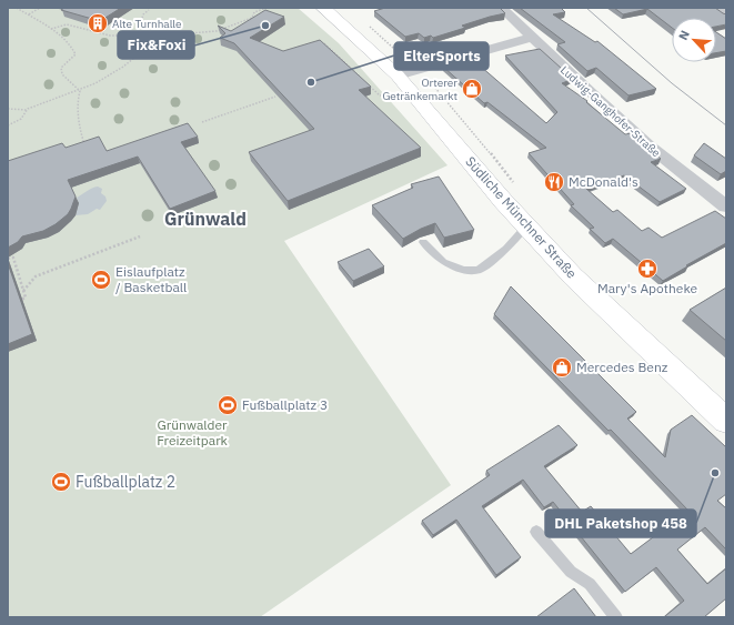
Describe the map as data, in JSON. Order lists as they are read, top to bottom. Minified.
{"streets":{"main road":["Südliche Münchner Straße"],"street":["Ludwig-Ganghofer-Straße"]},"districts":["Grünwald"],"parks":["Grünwalder Freizeitpark"],"places":{"building":["Alte Turnhalle"],"other":["Fix&Foxi","ElterSports","DHL Paketshop 458"],"shop":["Orterer Getränkemarkt","Mercedes Benz"],"restaurant":["McDonald's"],"pharmacy":["Mary's Apotheke"],"sports":["Eislaufplatz / Basketball","Fußballplatz 3","Fußballplatz 2"]},"north":"top left"}
